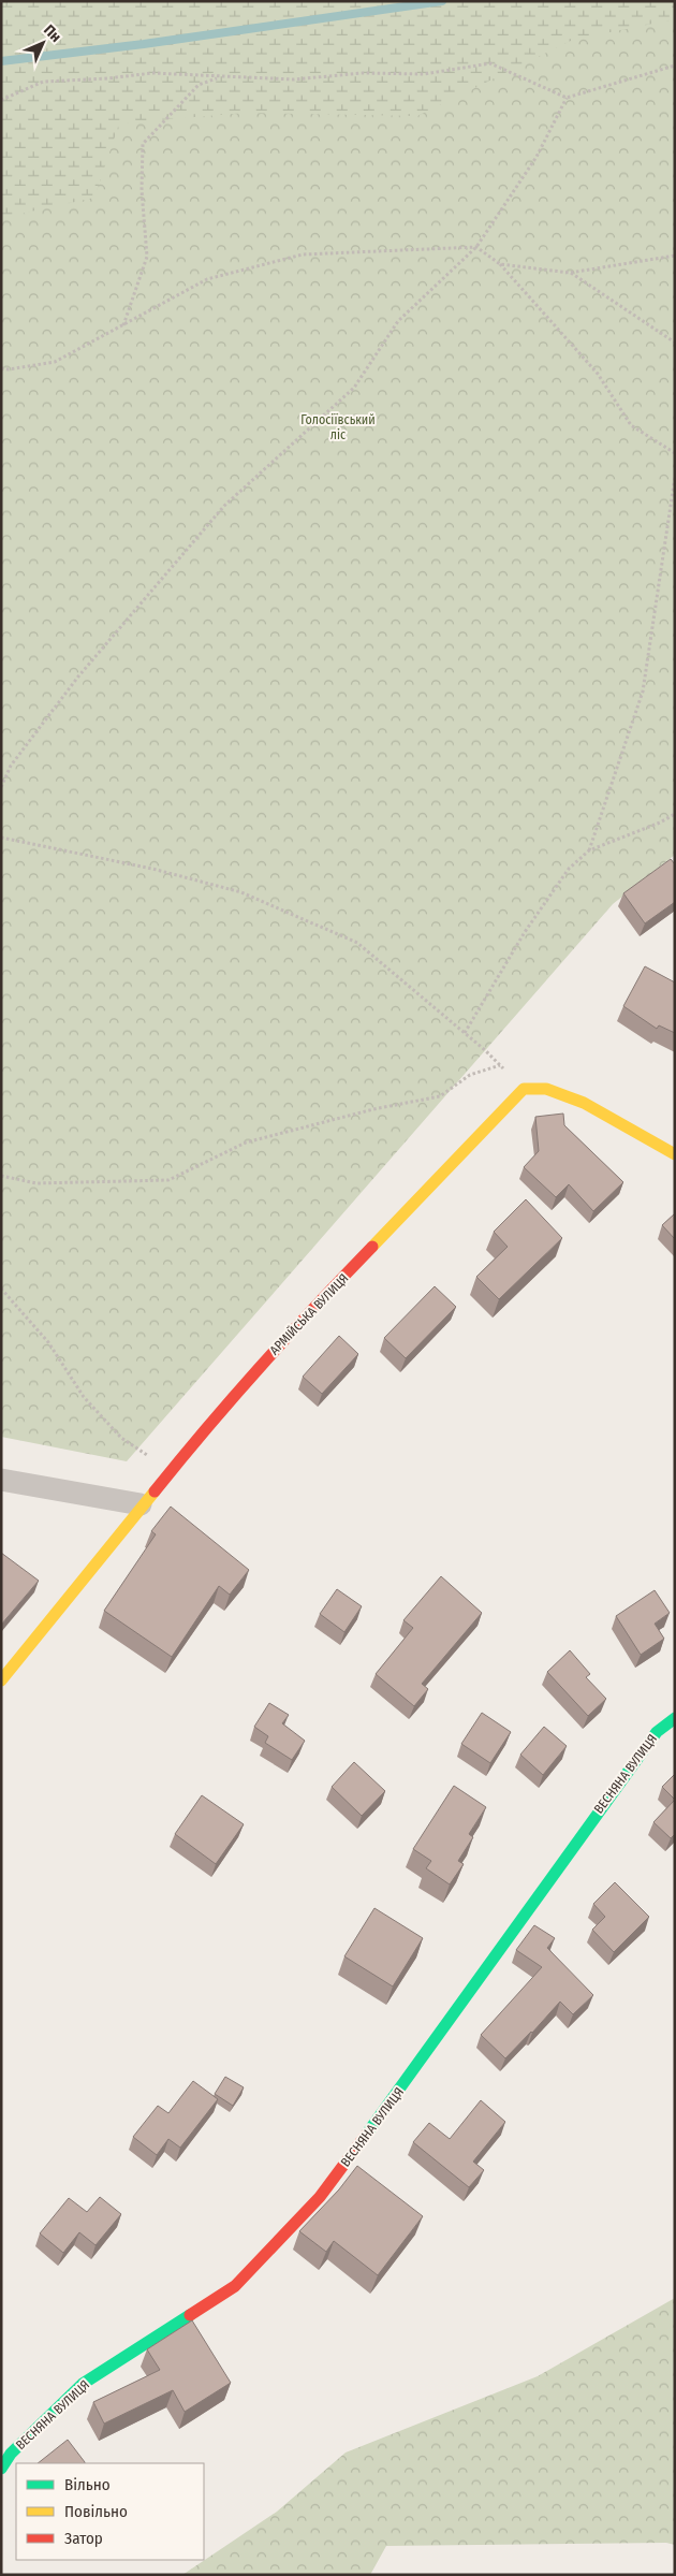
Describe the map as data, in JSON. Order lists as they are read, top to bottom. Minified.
{"streets":{"street":["АРМІЙСЬКА ВУЛИЦЯ","ВЕСНЯНА ВУЛИЦЯ"]},"parks":["Голосіївський ліс"],"legend":["Вільно","Повільно","Затор"],"north":"top right"}
